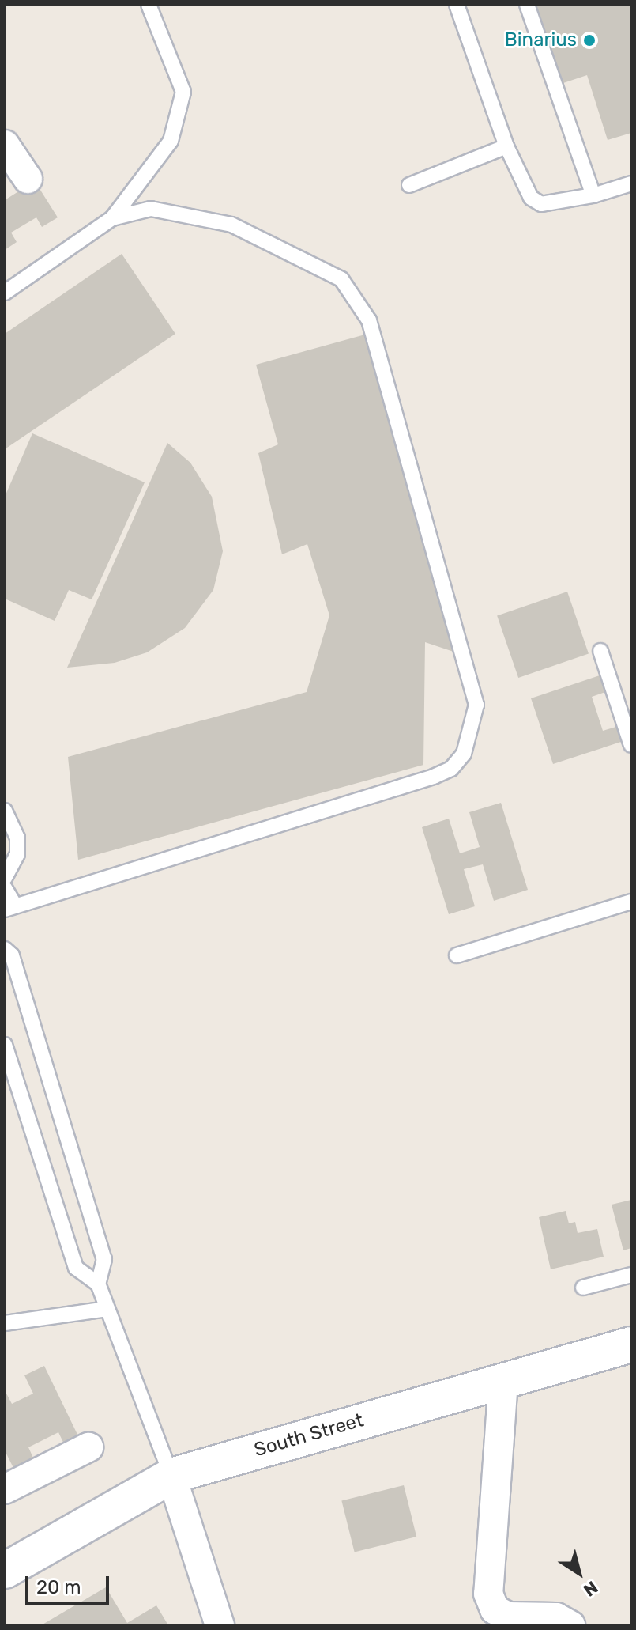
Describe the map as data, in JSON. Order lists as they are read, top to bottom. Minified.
{"streets":{"street":["South Street"]},"places":["Binarius"],"scale_bar":"20 m","north":"bottom right"}
